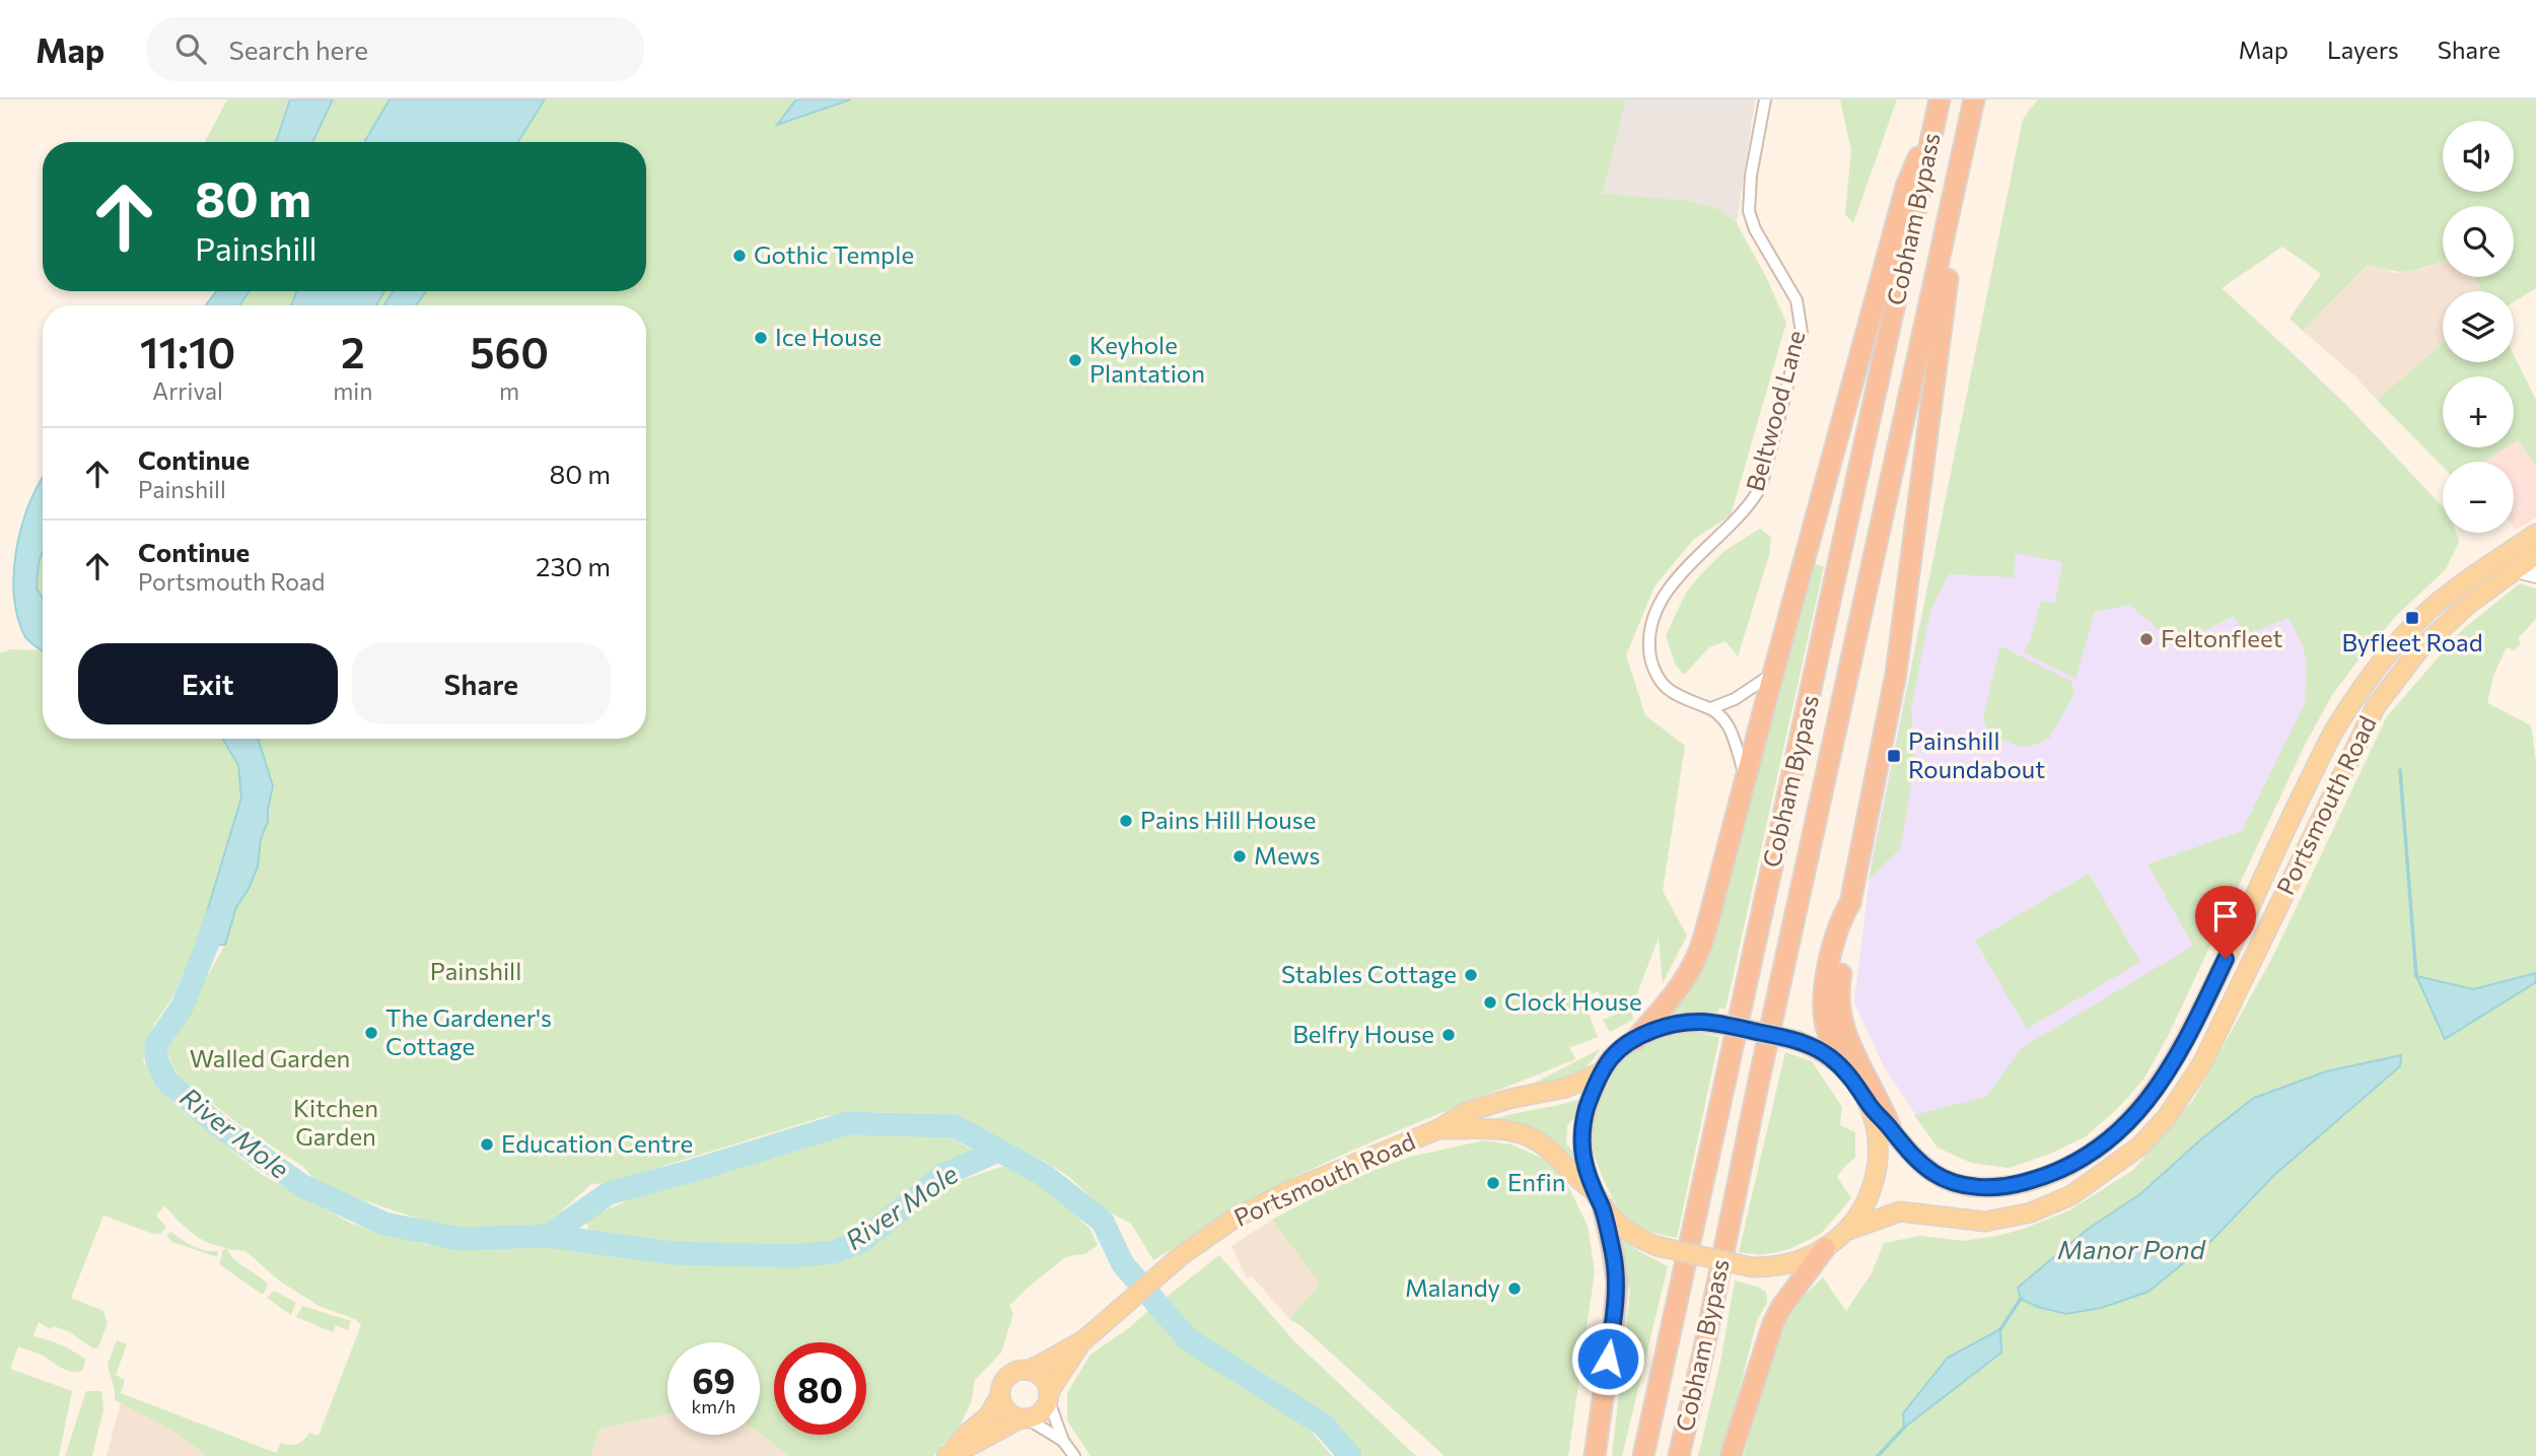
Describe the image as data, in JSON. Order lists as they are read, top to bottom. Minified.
{"streets":{"highway":["Cobham Bypass"],"main road":["Portsmouth Road"],"street":["Beltwood Lane"]},"water":["River Mole","Manor Pond"],"parks":["Painshill","Walled Garden","Kitchen Garden"],"places":{"other":["Gothic Temple","Ice House","Keyhole Plantation","Feltonfleet","Pains Hill House","Mews","Stables Cottage","Clock House","The Gardener's Cottage","Belfry House","Education Centre","Enfin","Malandy"],"transit":["Byfleet Road","Painshill Roundabout"]},"page":{"header":"Map","search":"Search here","nav":["Map","Layers","Share"],"map_buttons":["+","−"],"turn":["80 m","Painshill"],"eta":["11:10","Arrival","2","min","560","m"],"list":[{"name":"Continue","note":"Painshill","value":"80 m"},{"name":"Continue","note":"Portsmouth Road","value":"230 m"}],"buttons":["Exit","Share"],"speed":"69 km/h","limit":"80"}}
